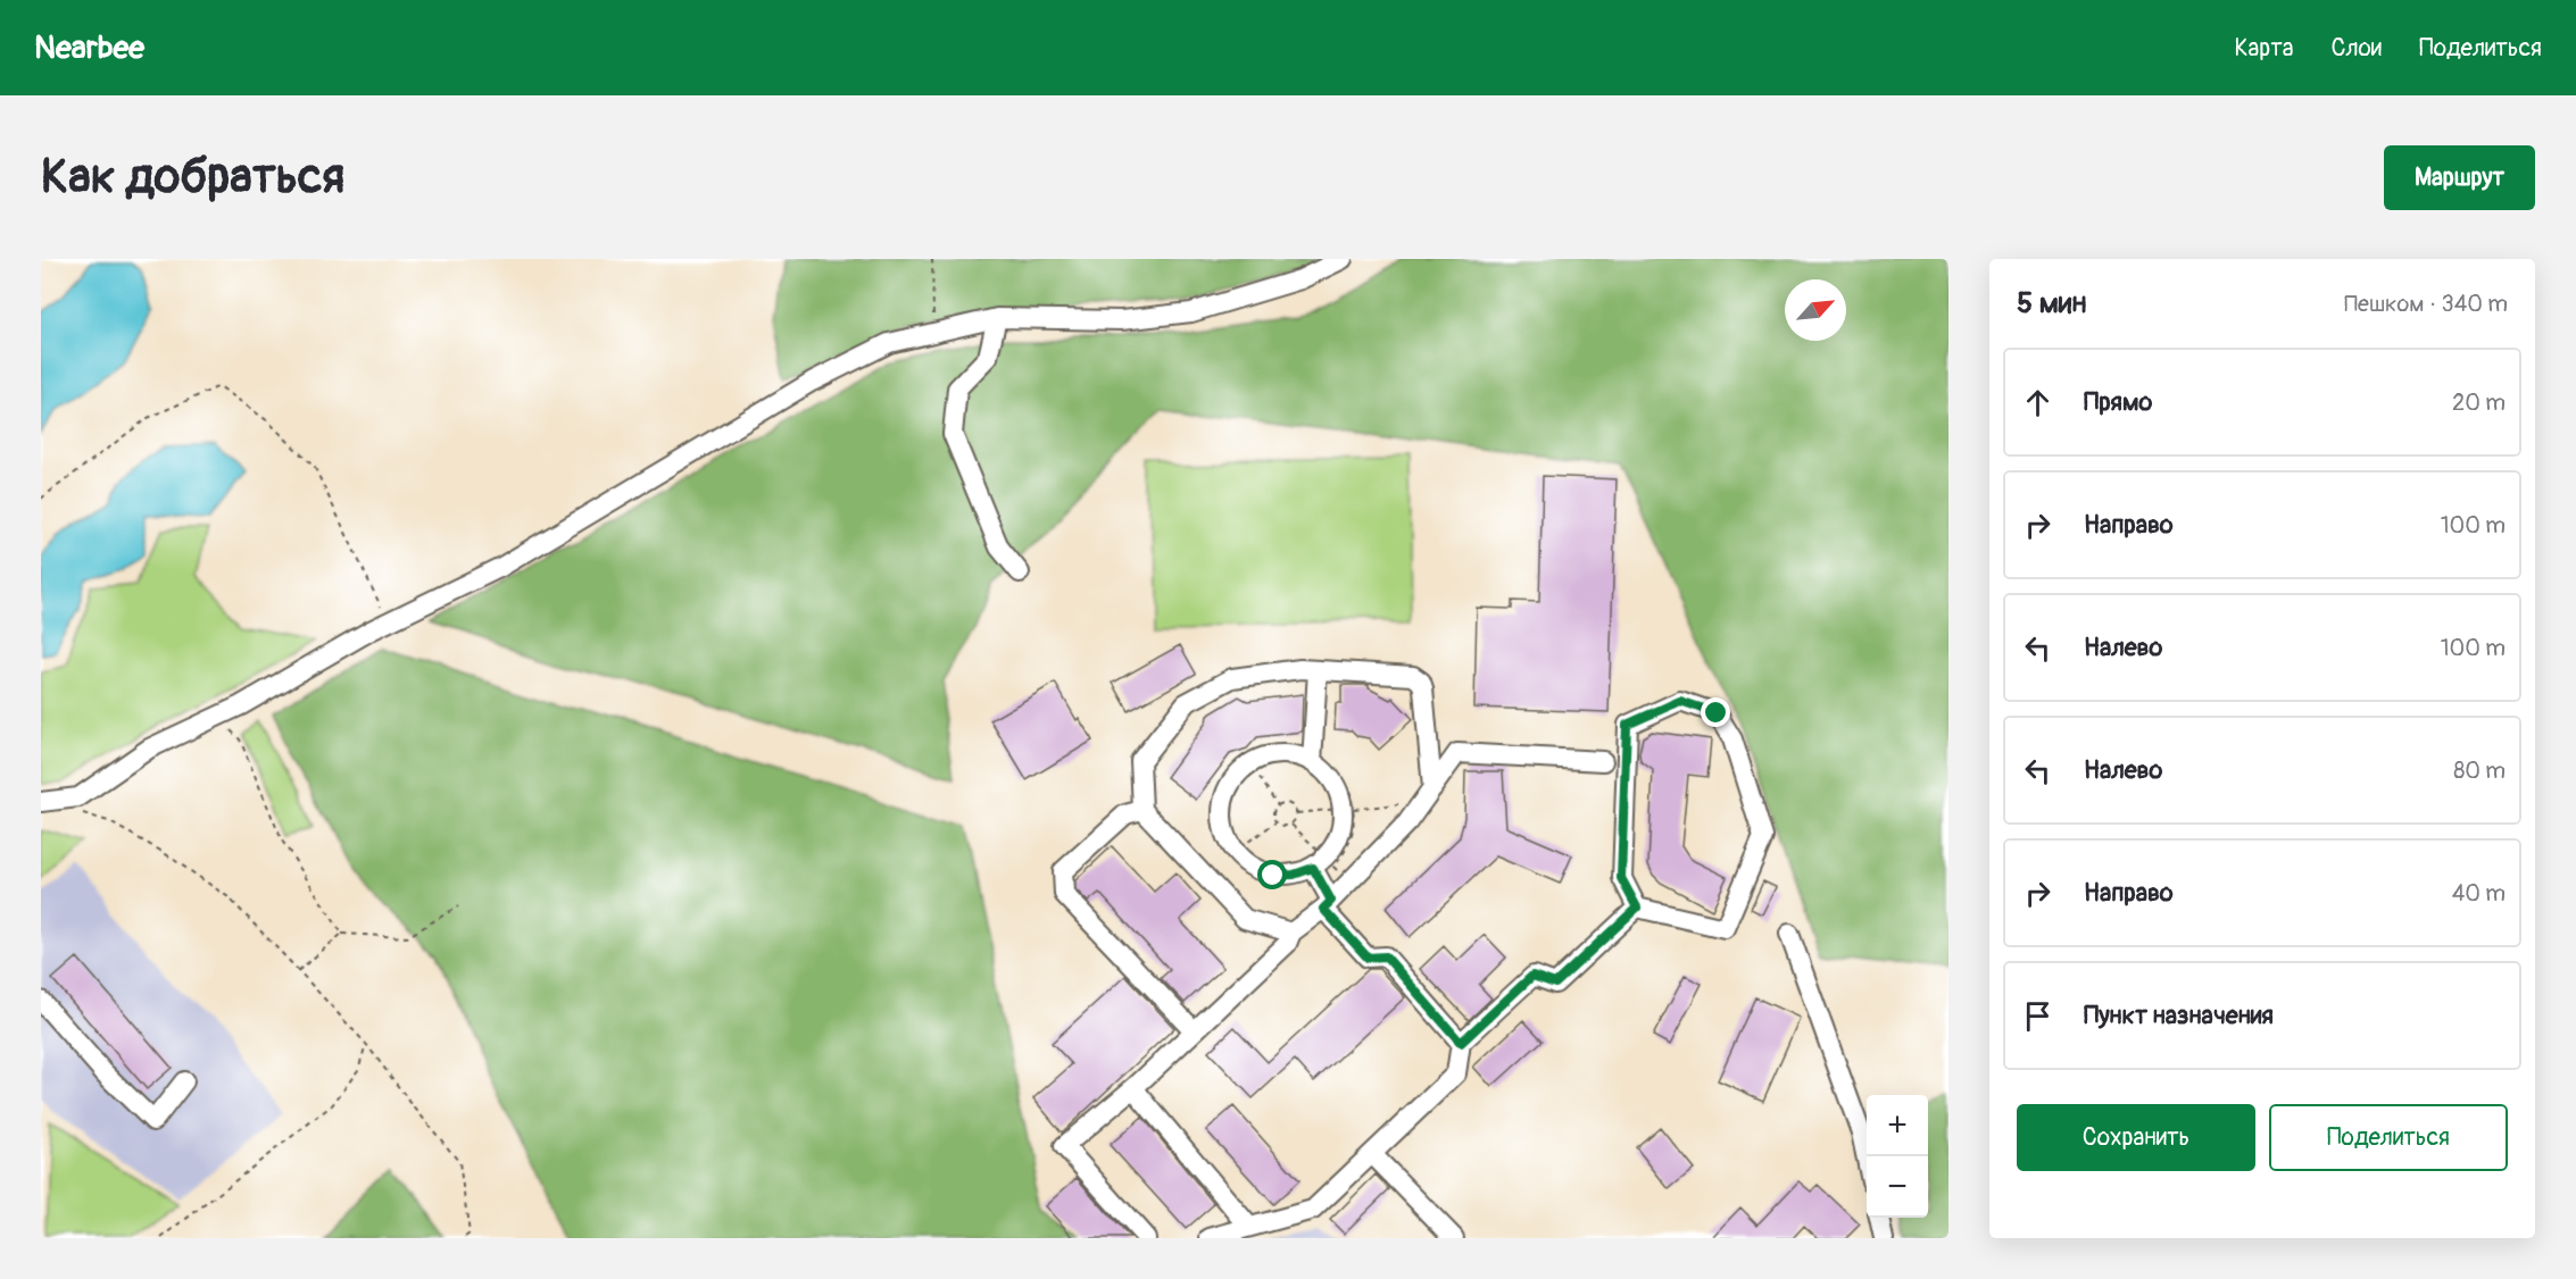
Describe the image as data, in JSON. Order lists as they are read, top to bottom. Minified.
{"north":"top right","page":{"header":"Nearbee","nav":["Карта","Слои","Поделиться"],"buttons":["Маршрут",["Сохранить","Поделиться"]],"title":"Как добраться","heading":["5 мин","Пешком · 340 m"],"list":[["Прямо","20 m"],["Направо","100 m"],["Налево","100 m"],["Налево","80 m"],["Направо","40 m"],"Пункт назначения"],"map_buttons":["+","−"]}}
